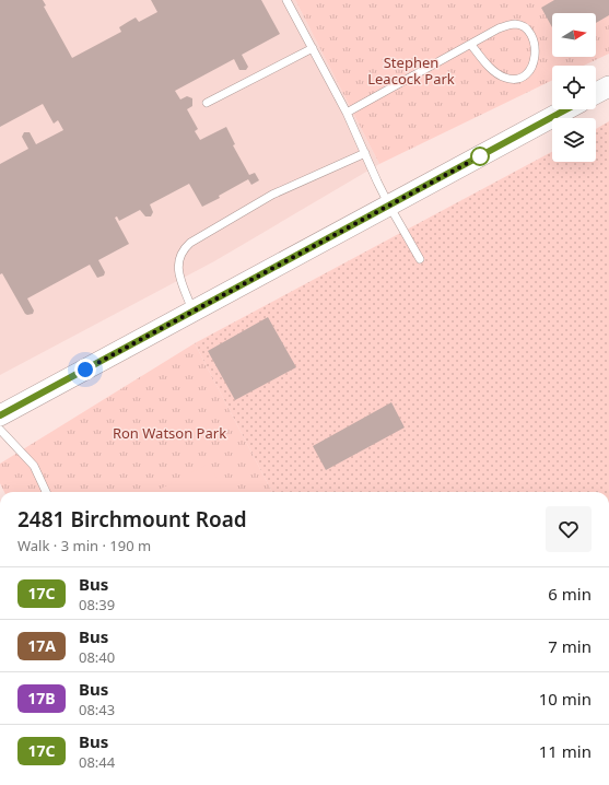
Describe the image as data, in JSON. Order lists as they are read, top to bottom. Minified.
{"parks":["Stephen Leacock Park","Ron Watson Park"],"lines":["bus line 17C"],"north":"right","page":{"heading":["2481 Birchmount Road","Walk · 3 min · 190 m"],"list":[{"mark":"17C","name":"Bus","note":"08:39","value":"6 min"},{"mark":"17A","name":"Bus","note":"08:40","value":"7 min"},{"mark":"17B","name":"Bus","note":"08:43","value":"10 min"},{"mark":"17C","name":"Bus","note":"08:44","value":"11 min"}]}}
